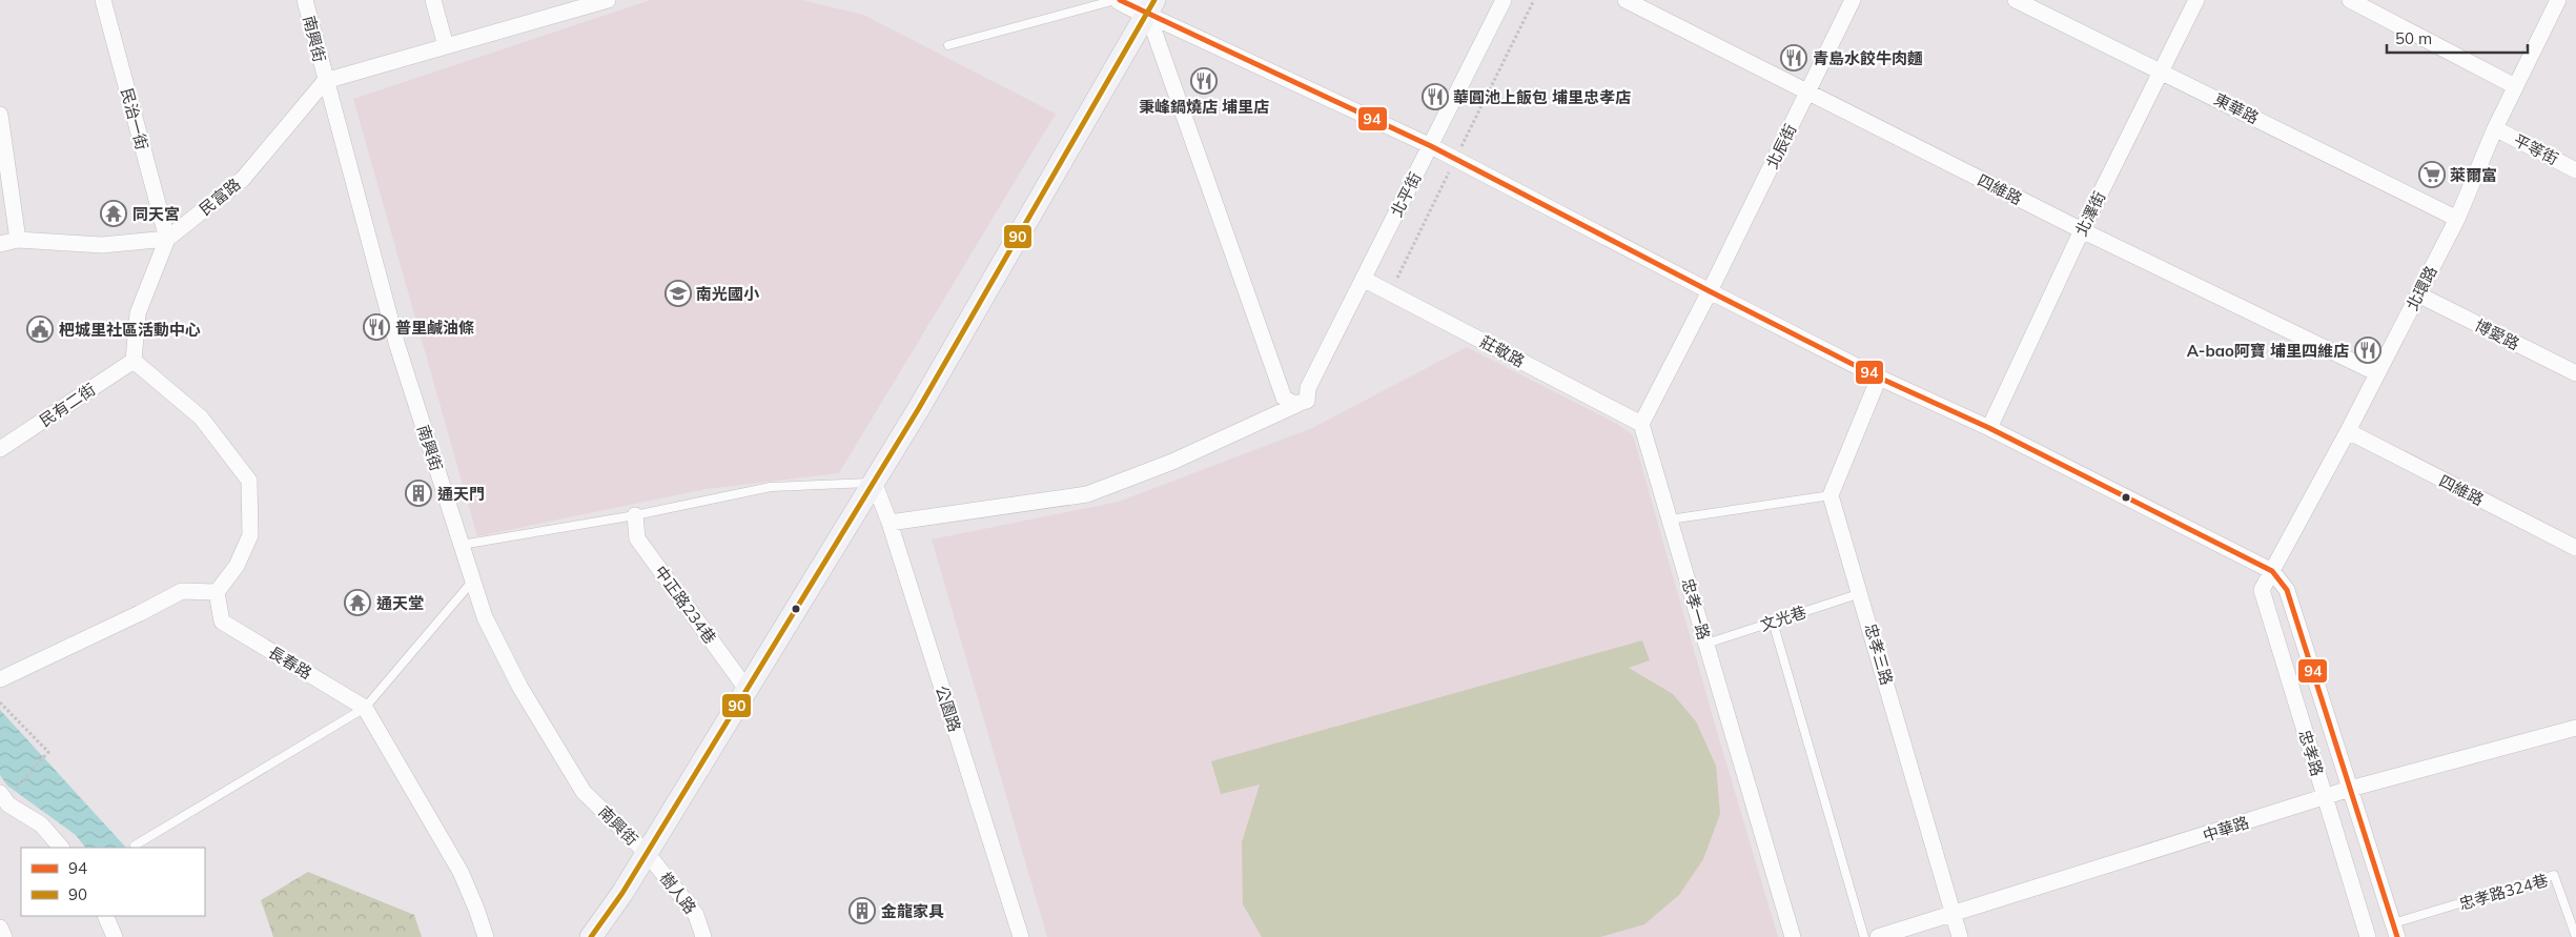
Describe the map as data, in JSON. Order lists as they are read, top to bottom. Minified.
{"streets":{"street":["南興街","東華路","民治一街","北辰街","平等街","四維路","北平街","民富路","北澤街","北環路","博愛路","莊敬路","民有二街","中正路234巷","忠孝一路","忠孝三路","長春路","公園路","忠孝路","中華路","樹人路"],"lane":["文光巷","忠孝路324巷"]},"crossings":[["南興街","民富路"],["南興街","樹人路"],["東華路","北澤街"],["東華路","北環路"],["民治一街","民富路"],["北辰街","四維路"],["北辰街","忠孝路"],["平等街","北環路"],["四維路","北澤街"],["四維路","北環路"],["北平街","莊敬路"],["北平街","忠孝路"],["北澤街","忠孝路"],["北環路","博愛路"],["北環路","忠孝路"],["莊敬路","忠孝一路"],["忠孝一路","文光巷"],["文光巷","忠孝三路"],["忠孝三路","中華路"],["忠孝路","中華路"],["忠孝路","忠孝路324巷"]],"places":{"restaurant":["青島水餃牛肉麵","秉峰鍋燒店 埔里店","華圓池上飯包 埔里忠孝店","普里鹹油條","A-bao阿寶 埔里四維店"],"supermarket":["萊爾富"],"temple":["同天宮","通天堂"],"school or university":["南光國小"],"public building":["杷城里社區活動中心"],"building":["通天門","金龍家具"]},"lines":["transit line 94","transit line 90"],"legend":["94","90"],"scale_bar":"50 m"}
